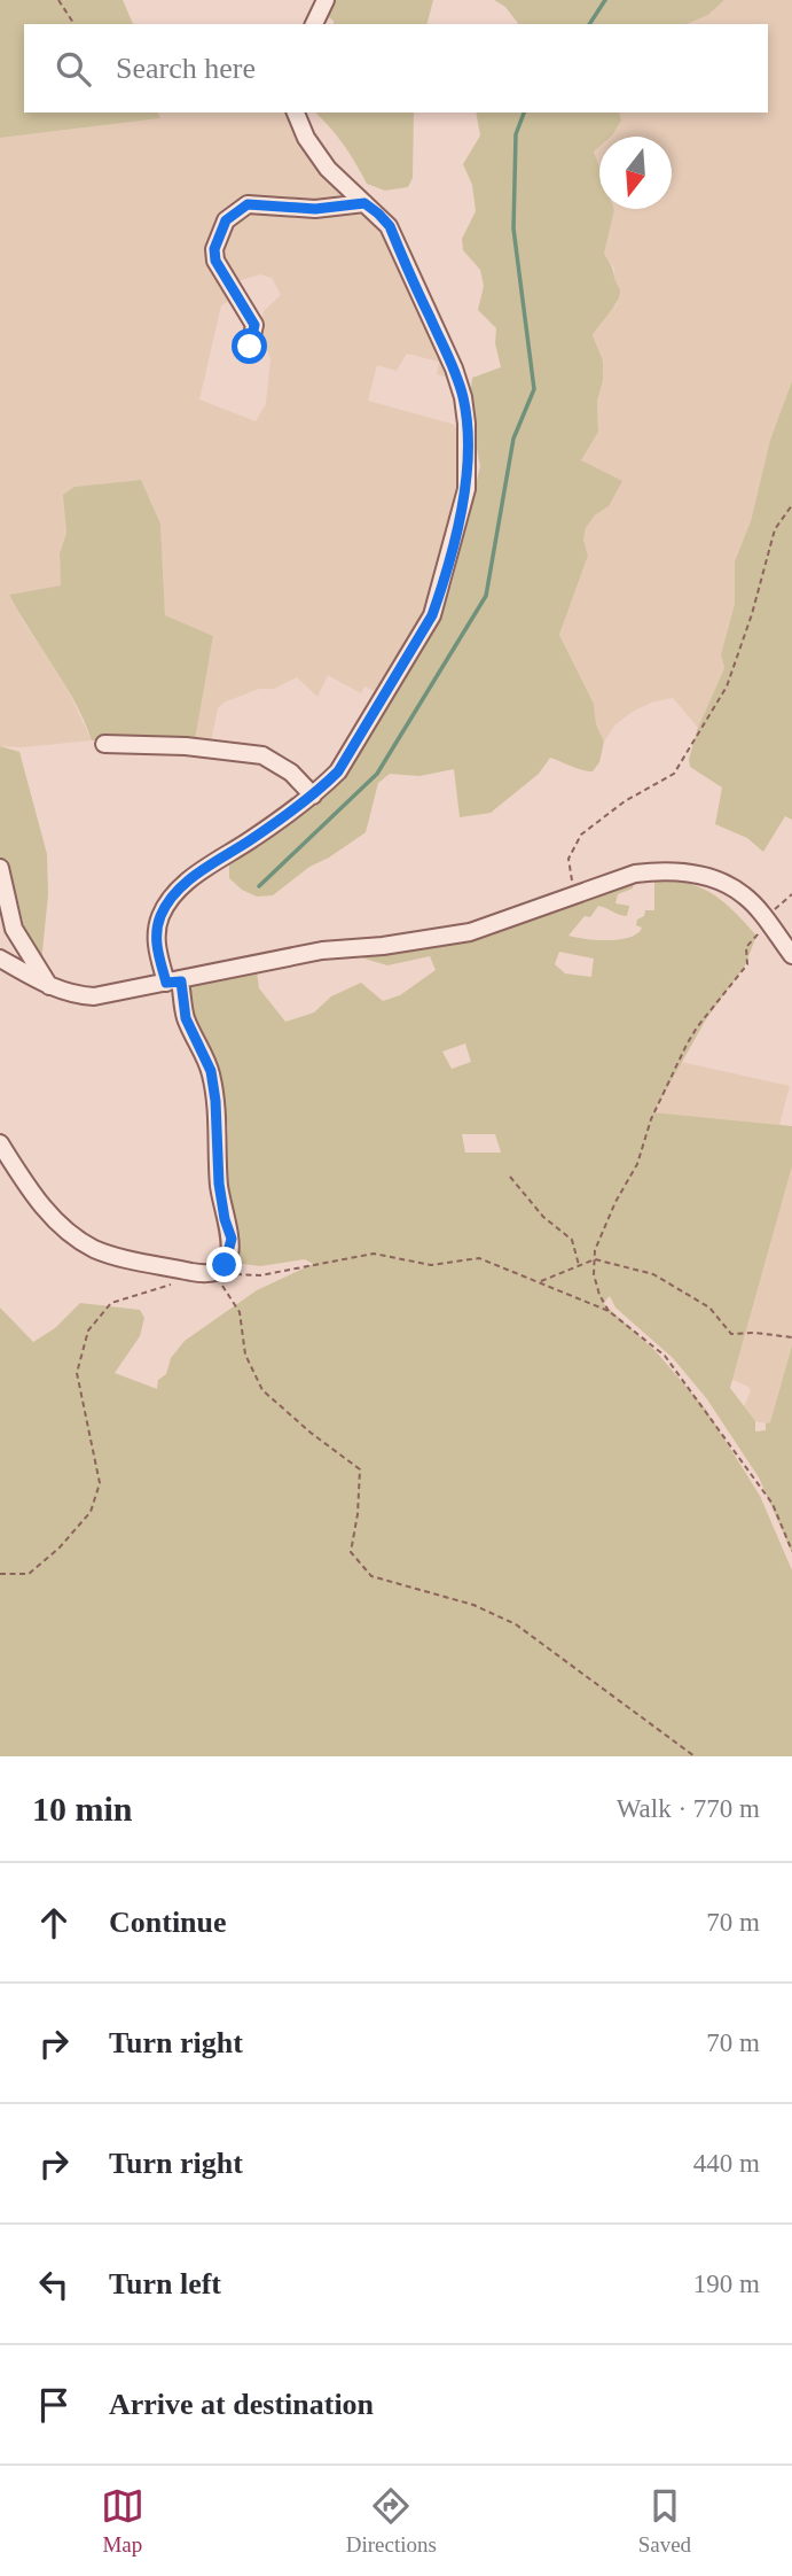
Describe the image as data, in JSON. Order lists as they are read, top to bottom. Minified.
{"north":"bottom","page":{"search":"Search here","heading":["10 min","Walk · 770 m"],"list":[["Continue","70 m"],["Turn right","70 m"],["Turn right","440 m"],["Turn left","190 m"],"Arrive at destination"],"nav":["Map","Directions","Saved"]}}
